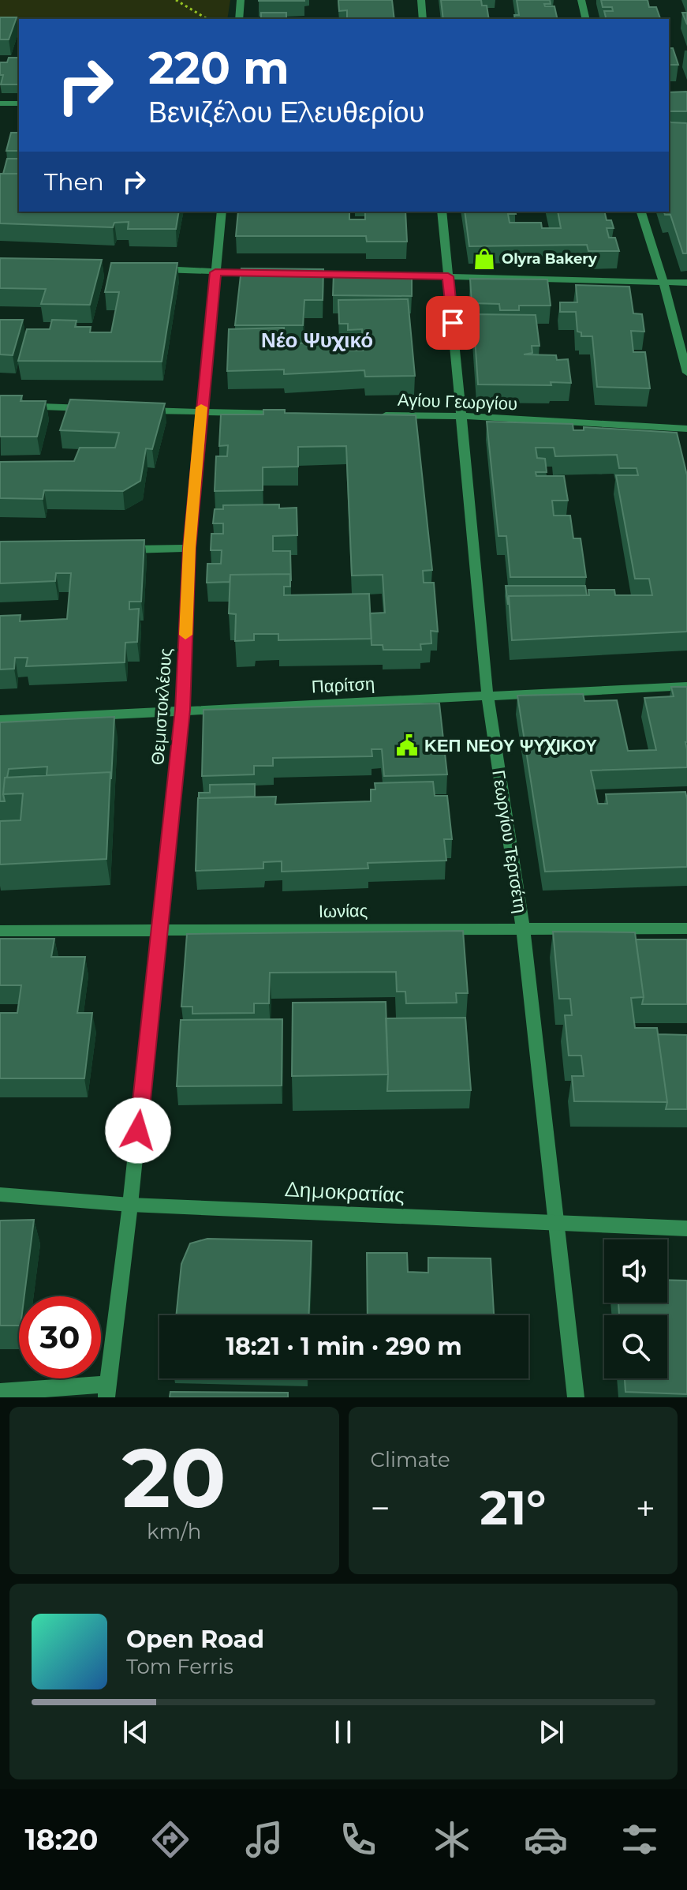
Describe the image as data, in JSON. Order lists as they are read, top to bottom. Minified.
{"streets":{"street":["Αγίου Γεωργίου","Παρίτση","Θεμιστοκλέους","Γεωργίου Τερτσέτη","Ιωνίας","Δημοκρατίας"]},"crossings":[["Αγίου Γεωργίου","Γεωργίου Τερτσέτη"],["Παρίτση","Θεμιστοκλέους"],["Παρίτση","Γεωργίου Τερτσέτη"],["Θεμιστοκλέους","Ιωνίας"],["Θεμιστοκλέους","Δημοκρατίας"],["Γεωργίου Τερτσέτη","Ιωνίας"],["Γεωργίου Τερτσέτη","Δημοκρατίας"]],"districts":["Νέο Ψυχικό"],"places":{"shop":["Olyra Bakery"],"public building":["ΚΕΠ ΝΕΟΥ ΨΥΧΙΚΟΥ"]},"page":{"turn":["220 m","Βενιζέλου Ελευθερίου"],"then":"Then","limit":"30","trip":"18:21 · 1 min · 290 m","tile":[["20","km/h"],"Climate"],"heat":["−","21°","+"],"song":["Open Road","Tom Ferris"],"tabs":"18:20"}}
